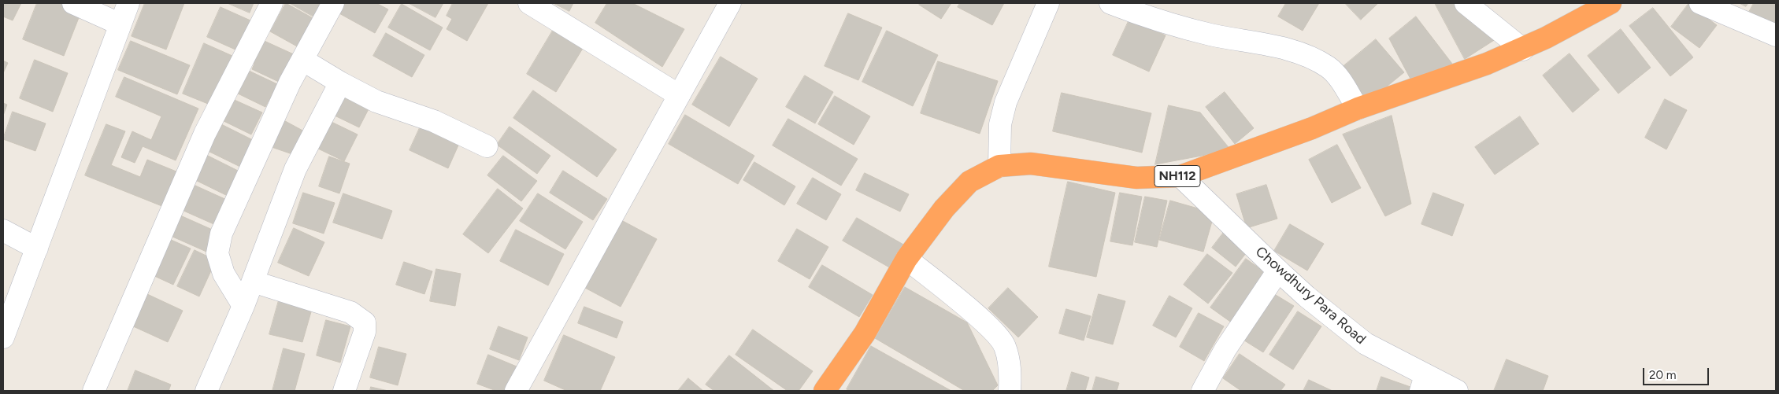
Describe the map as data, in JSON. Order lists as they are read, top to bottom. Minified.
{"streets":{"highway":["NH112"],"street":["Chowdhury Para Road"]},"crossings":[["NH112","Chowdhury Para Road"]],"scale_bar":"20 m"}
